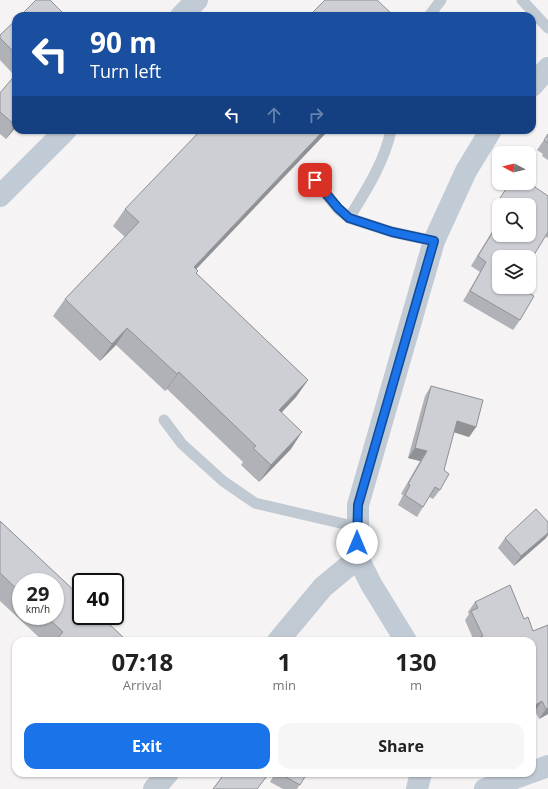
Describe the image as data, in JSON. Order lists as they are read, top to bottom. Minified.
{"north":"left","page":{"turn":["90 m","Turn left"],"speed":"29 km/h","limit":"40","eta":["07:18","Arrival","1","min","130","m"],"buttons":["Exit","Share"]}}
